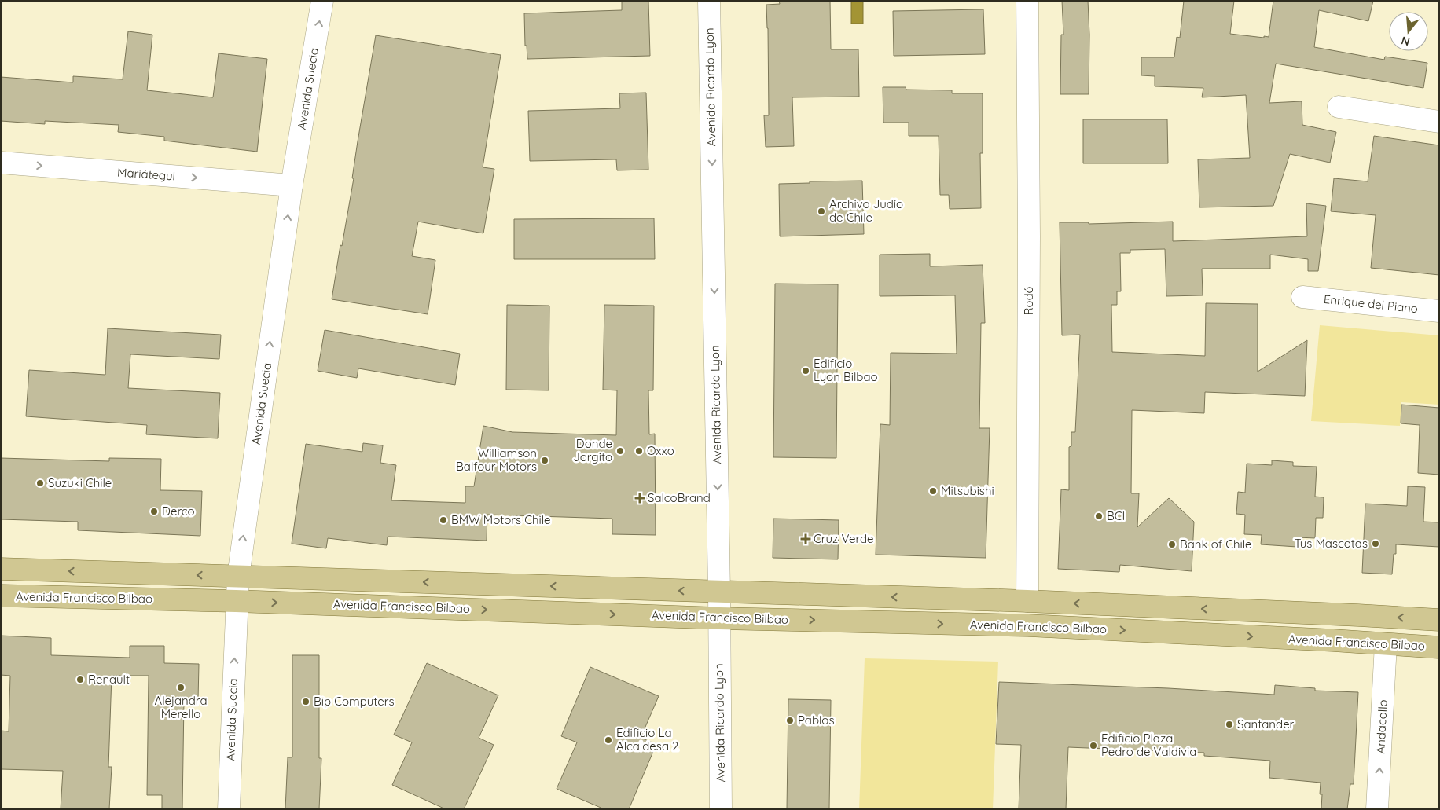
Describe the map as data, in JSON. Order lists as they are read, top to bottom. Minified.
{"streets":{"main road":["Avenida Francisco Bilbao"],"street":["Avenida Ricardo Lyon","Avenida Suecia","Mariátegui","Rodó","Enrique del Piano","Andacollo"]},"crossings":[["Avenida Ricardo Lyon","Avenida Francisco Bilbao"],["Avenida Suecia","Mariátegui"],["Avenida Suecia","Avenida Francisco Bilbao"],["Rodó","Avenida Francisco Bilbao"],["Avenida Francisco Bilbao","Andacollo"]],"one_way":["Avenida Ricardo Lyon","Avenida Suecia","Mariátegui","Andacollo"],"places":{"other":["Archivo Judío de Chile","Edificio Lyon Bilbao","Donde Jorgito","Oxxo","Williamson Balfour Motors","Suzuki Chile","Mitsubishi","Derco","BCI","BMW Motors Chile","Tus Mascotas","Bank of Chile","Renault","Alejandra Merello","Bip Computers","Pablos","Santander","Edificio La Alcaldesa 2","Edificio Plaza Pedro de Valdivia"],"health":["SalcoBrand","Cruz Verde"]},"north":"bottom"}
